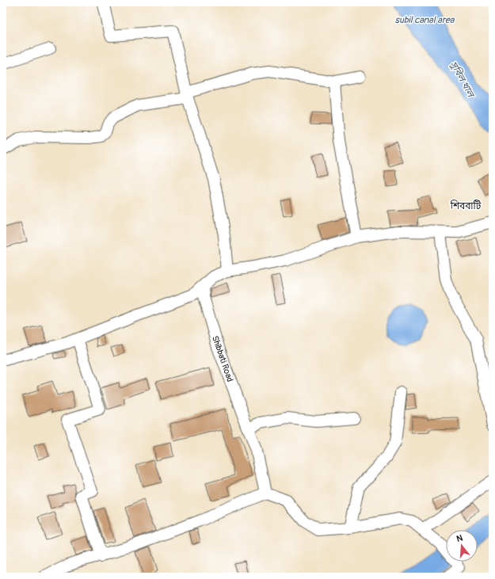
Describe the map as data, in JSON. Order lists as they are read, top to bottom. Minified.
{"streets":{"street":["Shibbati Road"]},"districts":["শিববাটি"],"water":["subil canal area","সুবিল খাল"],"north":"top"}
